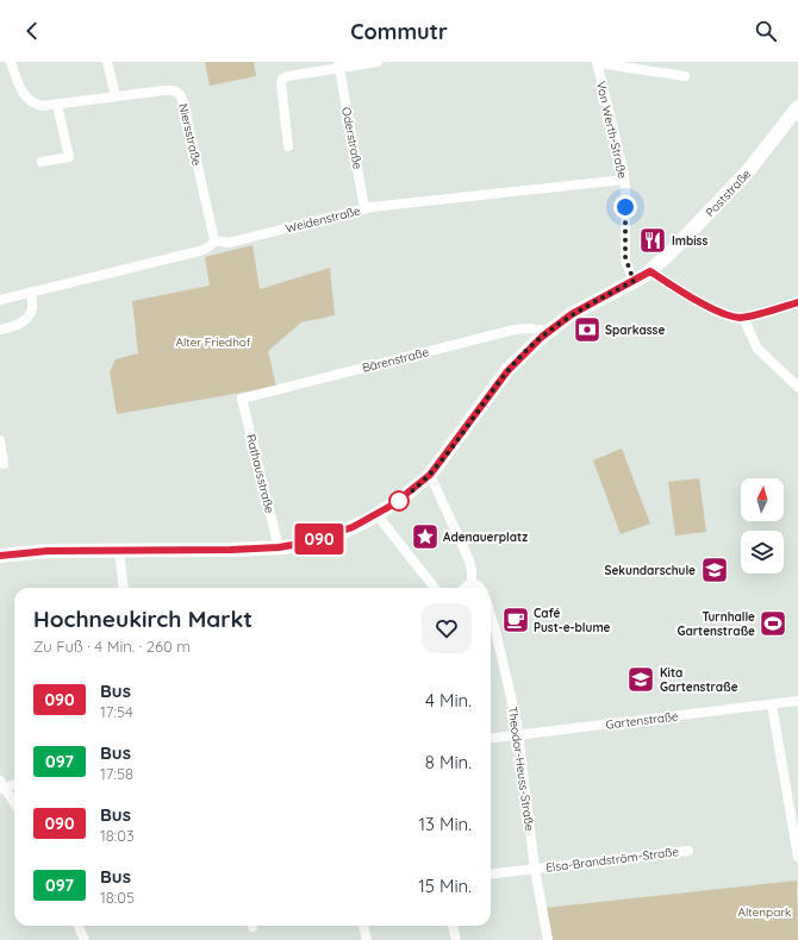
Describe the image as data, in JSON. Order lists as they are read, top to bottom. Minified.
{"streets":{"street":["Von Werth-Straße","Niersstraße","Oderstraße","Poststraße","Weidenstraße","Bärenstraße","Rathausstraße","Gartenstraße","Theodor-Heuss-Straße","Elsa-Brandström-Straße"]},"crossings":[["Von Werth-Straße","Poststraße"],["Von Werth-Straße","Weidenstraße"],["Niersstraße","Weidenstraße"],["Oderstraße","Weidenstraße"],["Poststraße","Bärenstraße"],["Poststraße","Rathausstraße"],["Bärenstraße","Rathausstraße"],["Gartenstraße","Theodor-Heuss-Straße"],["Theodor-Heuss-Straße","Elsa-Brandström-Straße"]],"parks":["Alter Friedhof","Altenpark"],"places":{"restaurant":["Imbiss"],"bank":["Sparkasse"],"place":["Adenauerplatz"],"school or university":["Sekundarschule","Kita Gartenstraße"],"cafe":["Café Pust-e-blume"],"sports":["Turnhalle Gartenstraße"]},"lines":["bus line 090"],"north":"top","page":{"header":"Commutr","on_map":"090","heading":["Hochneukirch Markt","Zu Fuß · 4 Min. · 260 m"],"list":[{"mark":"090","name":"Bus","note":"17:54","value":"4 Min."},{"mark":"097","name":"Bus","note":"17:58","value":"8 Min."},{"mark":"090","name":"Bus","note":"18:03","value":"13 Min."},{"mark":"097","name":"Bus","note":"18:05","value":"15 Min."}]}}
